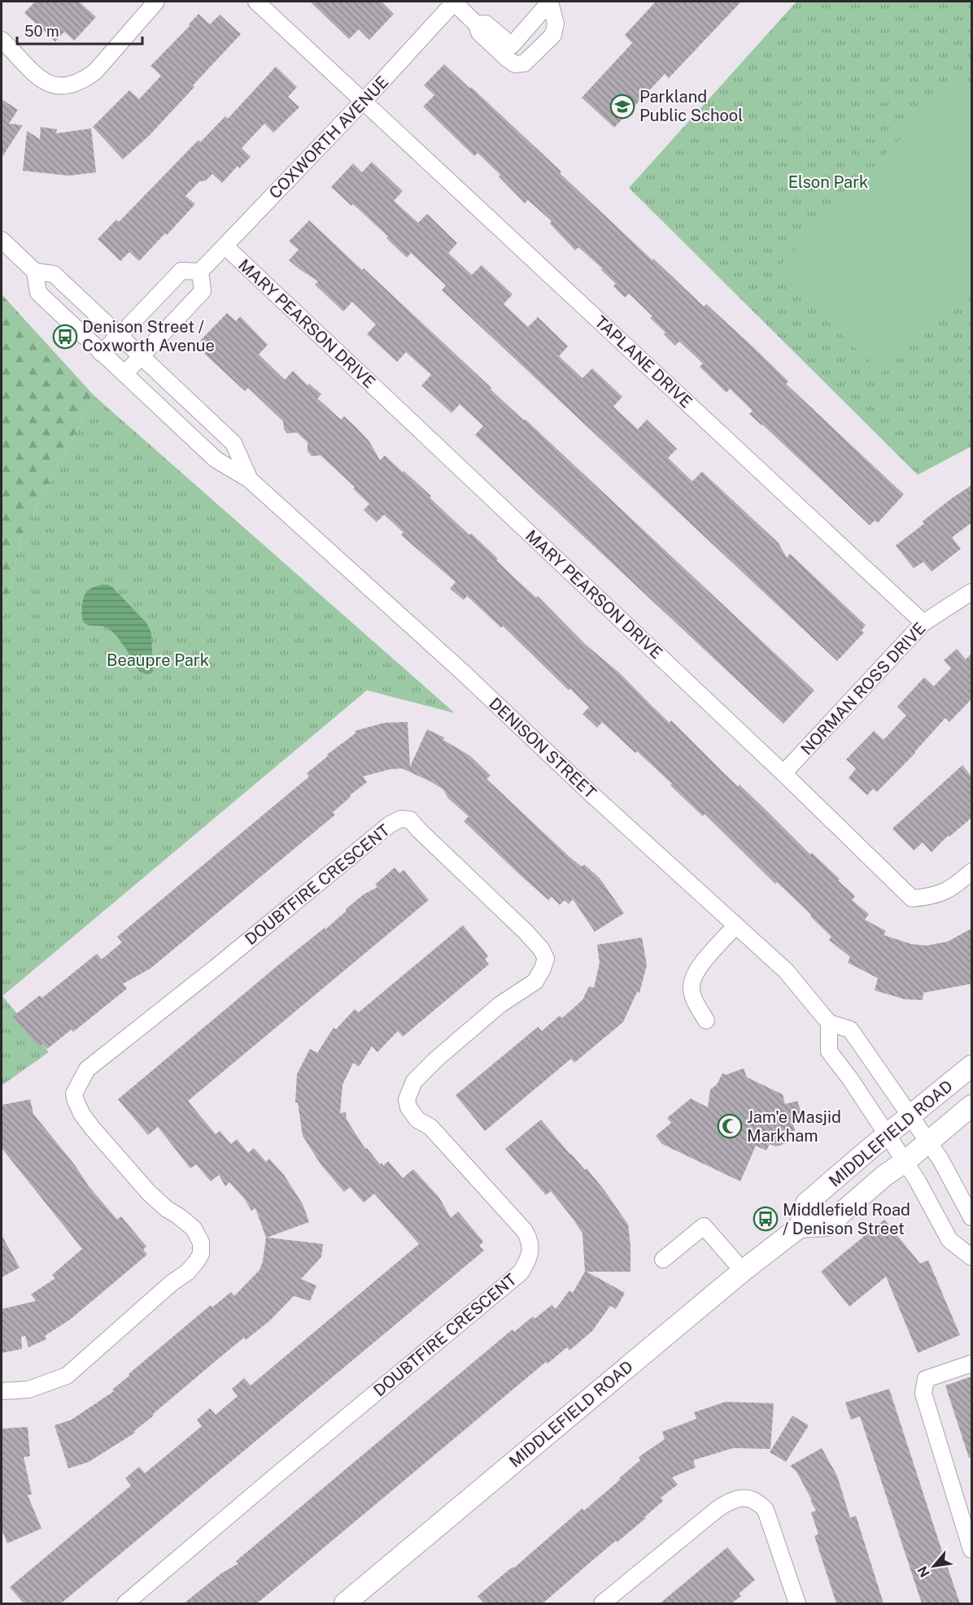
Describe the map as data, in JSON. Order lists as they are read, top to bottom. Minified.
{"streets":{"main road":["MIDDLEFIELD ROAD"],"street":["COXWORTH AVENUE","MARY PEARSON DRIVE","TAPLANE DRIVE","NORMAN ROSS DRIVE","DENISON STREET","DOUBTFIRE CRESCENT"]},"crossings":[["COXWORTH AVENUE","MARY PEARSON DRIVE"],["COXWORTH AVENUE","TAPLANE DRIVE"],["MARY PEARSON DRIVE","NORMAN ROSS DRIVE"],["TAPLANE DRIVE","NORMAN ROSS DRIVE"],["DENISON STREET","MIDDLEFIELD ROAD"]],"parks":["Elson Park","Beaupre Park"],"places":{"school or university":["Parkland Public School"],"bus stop":["Denison Street / Coxworth Avenue","Middlefield Road / Denison Street"],"mosque":["Jam'e Masjid Markham"]},"scale_bar":"50 m","north":"bottom left"}
